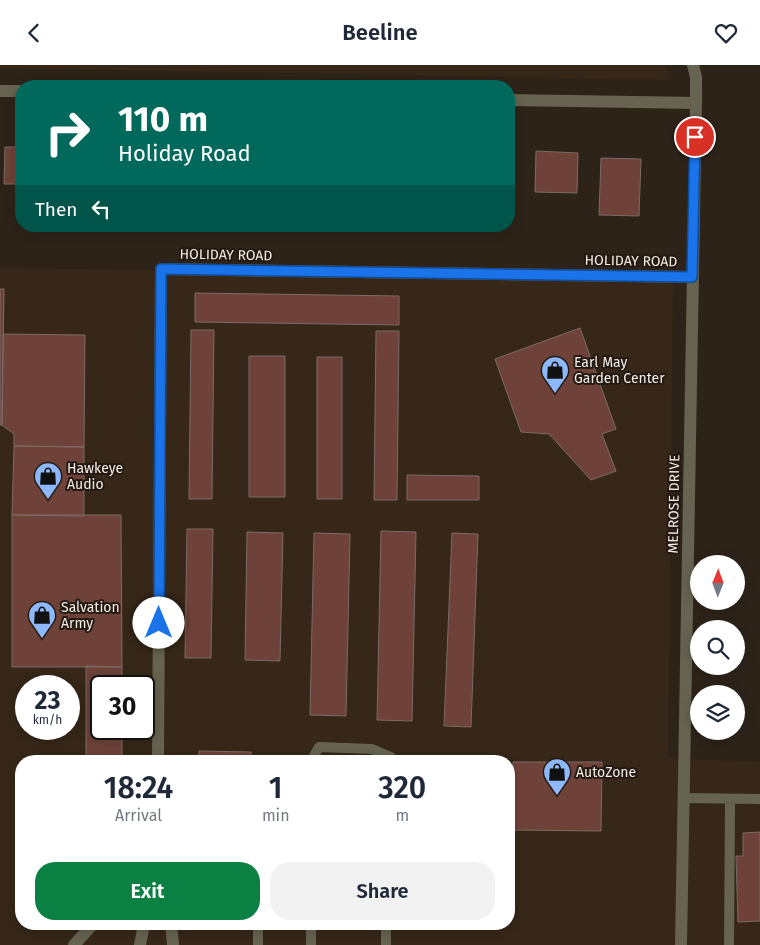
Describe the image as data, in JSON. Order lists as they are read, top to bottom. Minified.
{"streets":{"street":["HOLIDAY ROAD","MELROSE DRIVE"]},"crossings":[["HOLIDAY ROAD","MELROSE DRIVE"]],"places":{"shop":["Earl May Garden Center","Hawkeye Audio","Salvation Army","AutoZone"]},"north":"top","page":{"header":"Beeline","turn":["110 m","Holiday Road"],"then":"Then","speed":"23 km/h","limit":"30","eta":["18:24","Arrival","1","min","320","m"],"buttons":["Exit","Share"]}}
